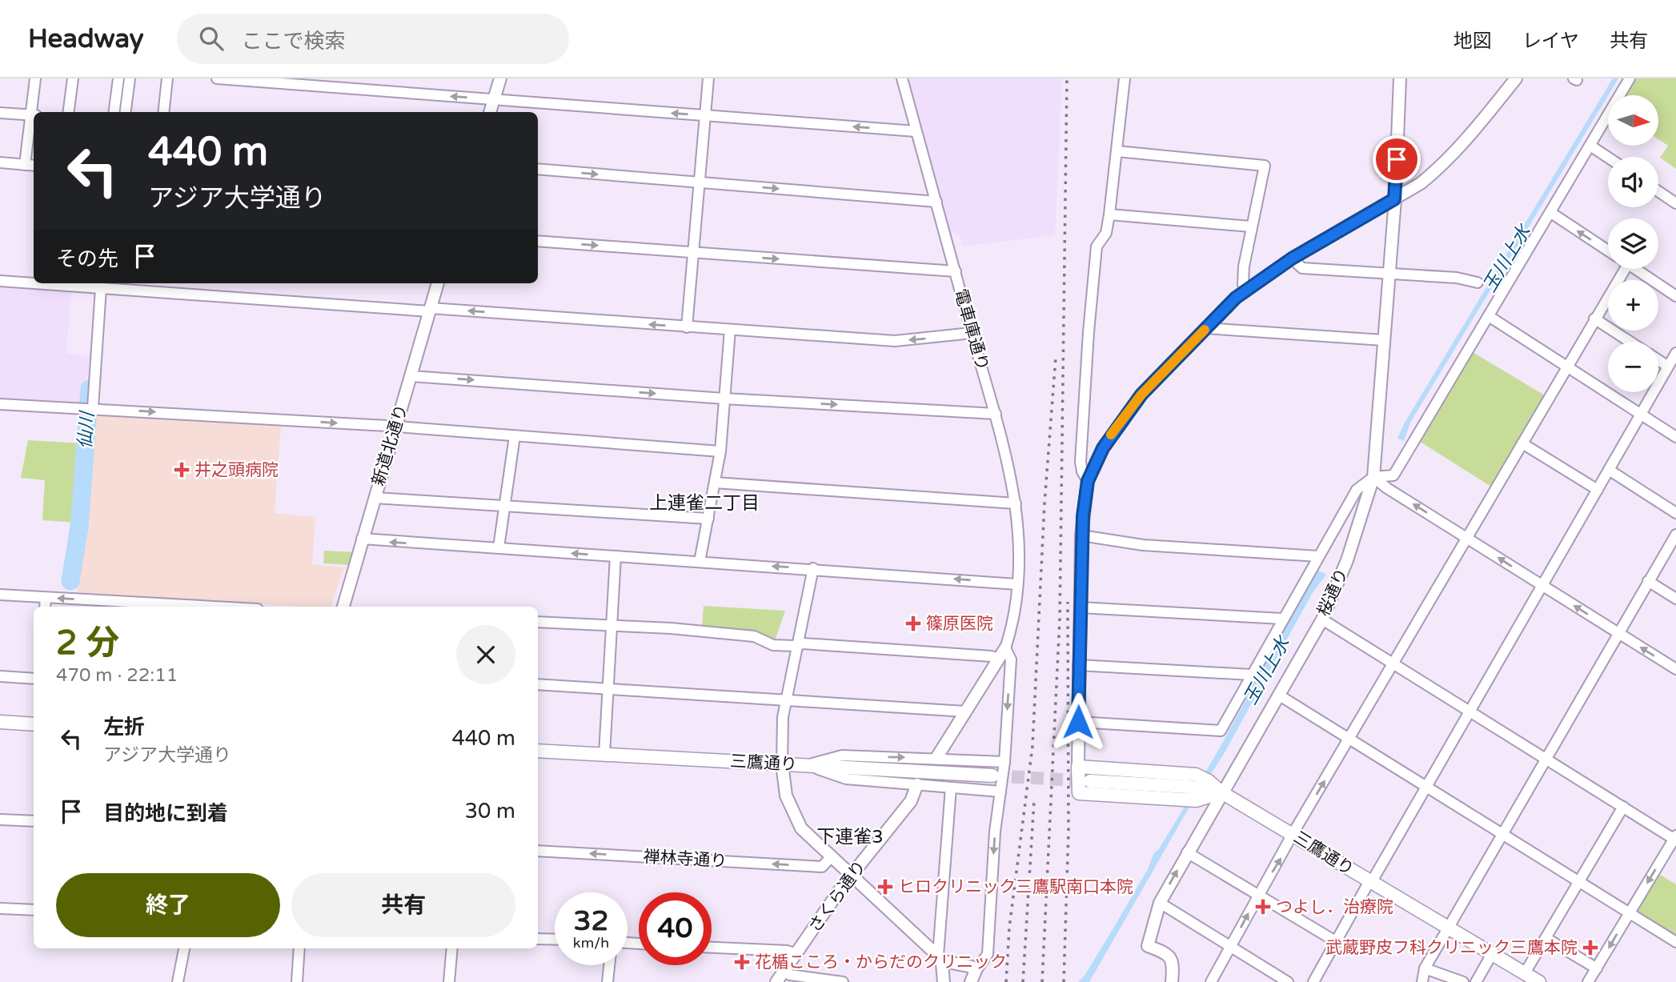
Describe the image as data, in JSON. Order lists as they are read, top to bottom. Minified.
{"streets":{"main road":["三鷹通り"],"street":["電車庫通り","新道北通り","桜通り","禅林寺通り","さくら通り"]},"crossings":[["桜通り","三鷹通り"]],"districts":["上連雀二丁目","下連雀3"],"water":["玉川上水","仙川"],"places":{"health":["井之頭病院","篠原医院","ヒロクリニック三鷹駅南口本院","つよし．治療院","武蔵野皮フ科クリニック三鷹本院","花楯こころ・からだのクリニック"]},"north":"right","page":{"header":"Headway","search":"ここで検索","nav":["地図","レイヤ","共有"],"map_buttons":["+","−"],"turn":["440 m","アジア大学通り"],"then":"その先","heading":["2 分","470 m · 22:11"],"list":[{"name":"左折","note":"アジア大学通り","value":"440 m"},{"name":"目的地に到着","value":"30 m"}],"buttons":["終了","共有"],"speed":"32 km/h","limit":"40"}}
